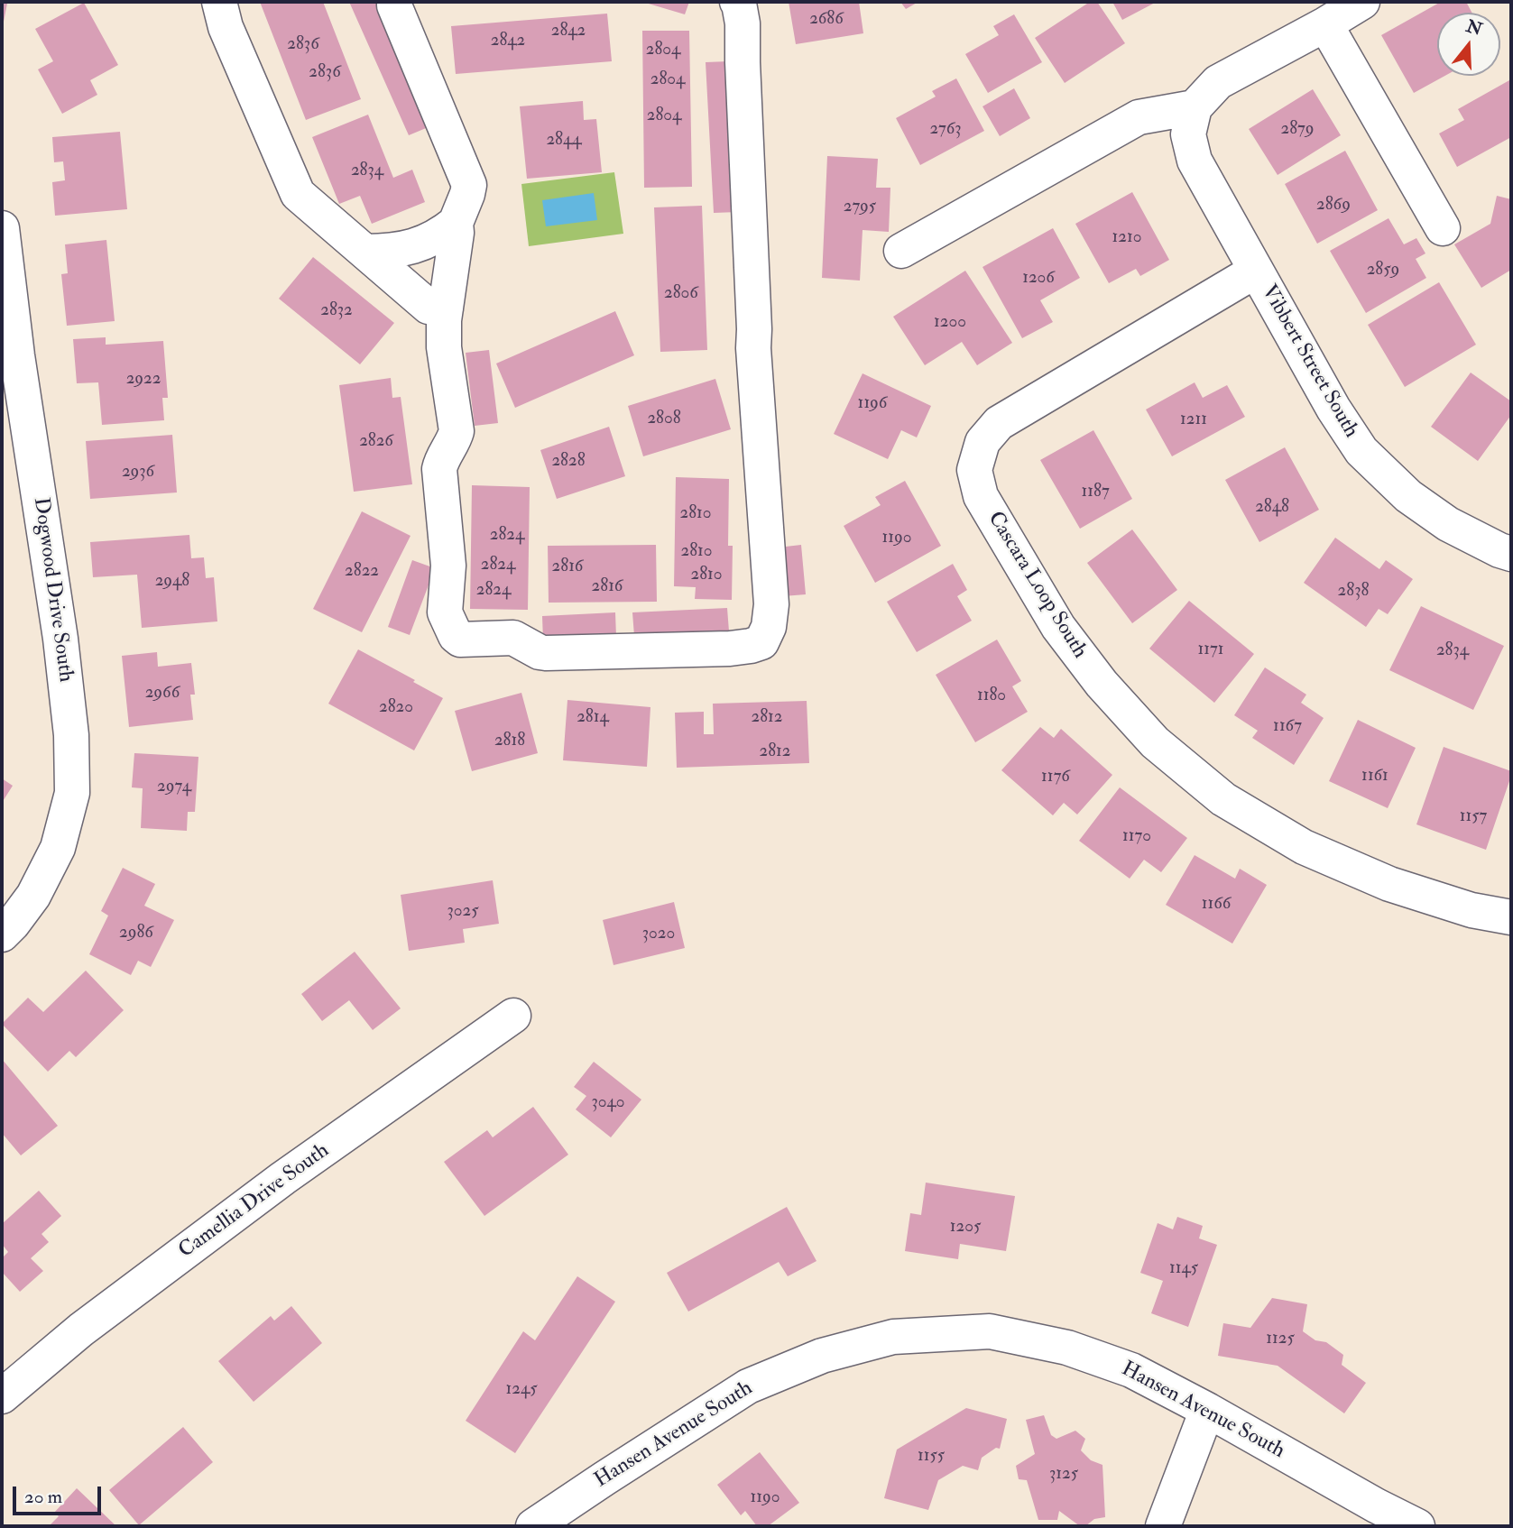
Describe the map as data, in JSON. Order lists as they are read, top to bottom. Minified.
{"streets":{"street":["Vibbert Street South","Cascara Loop South","Dogwood Drive South","Camellia Drive South","Hansen Avenue South"]},"crossings":[["Vibbert Street South","Cascara Loop South"]],"house_numbers":["2686","2842","2842","2836","2804","2836","2804","2804","2763","2879","2844","2834","2869","2795","1210","2859","1206","2806","2832","1200","2922","1196","2808","1211","2826","2828","2936","1187","2848","2810","2824","1190","2810","2824","2816","2822","2810","2948","2816","2824","2838","1171","2834","2966","1180","2820","2814","2812","1167","2818","2812","1161","1176","2974","1157","1170","1166","3025","2986","3020","3040","1205","1145","1125","1245","1155","3125","1190"],"scale_bar":"20 m","north":"top"}
